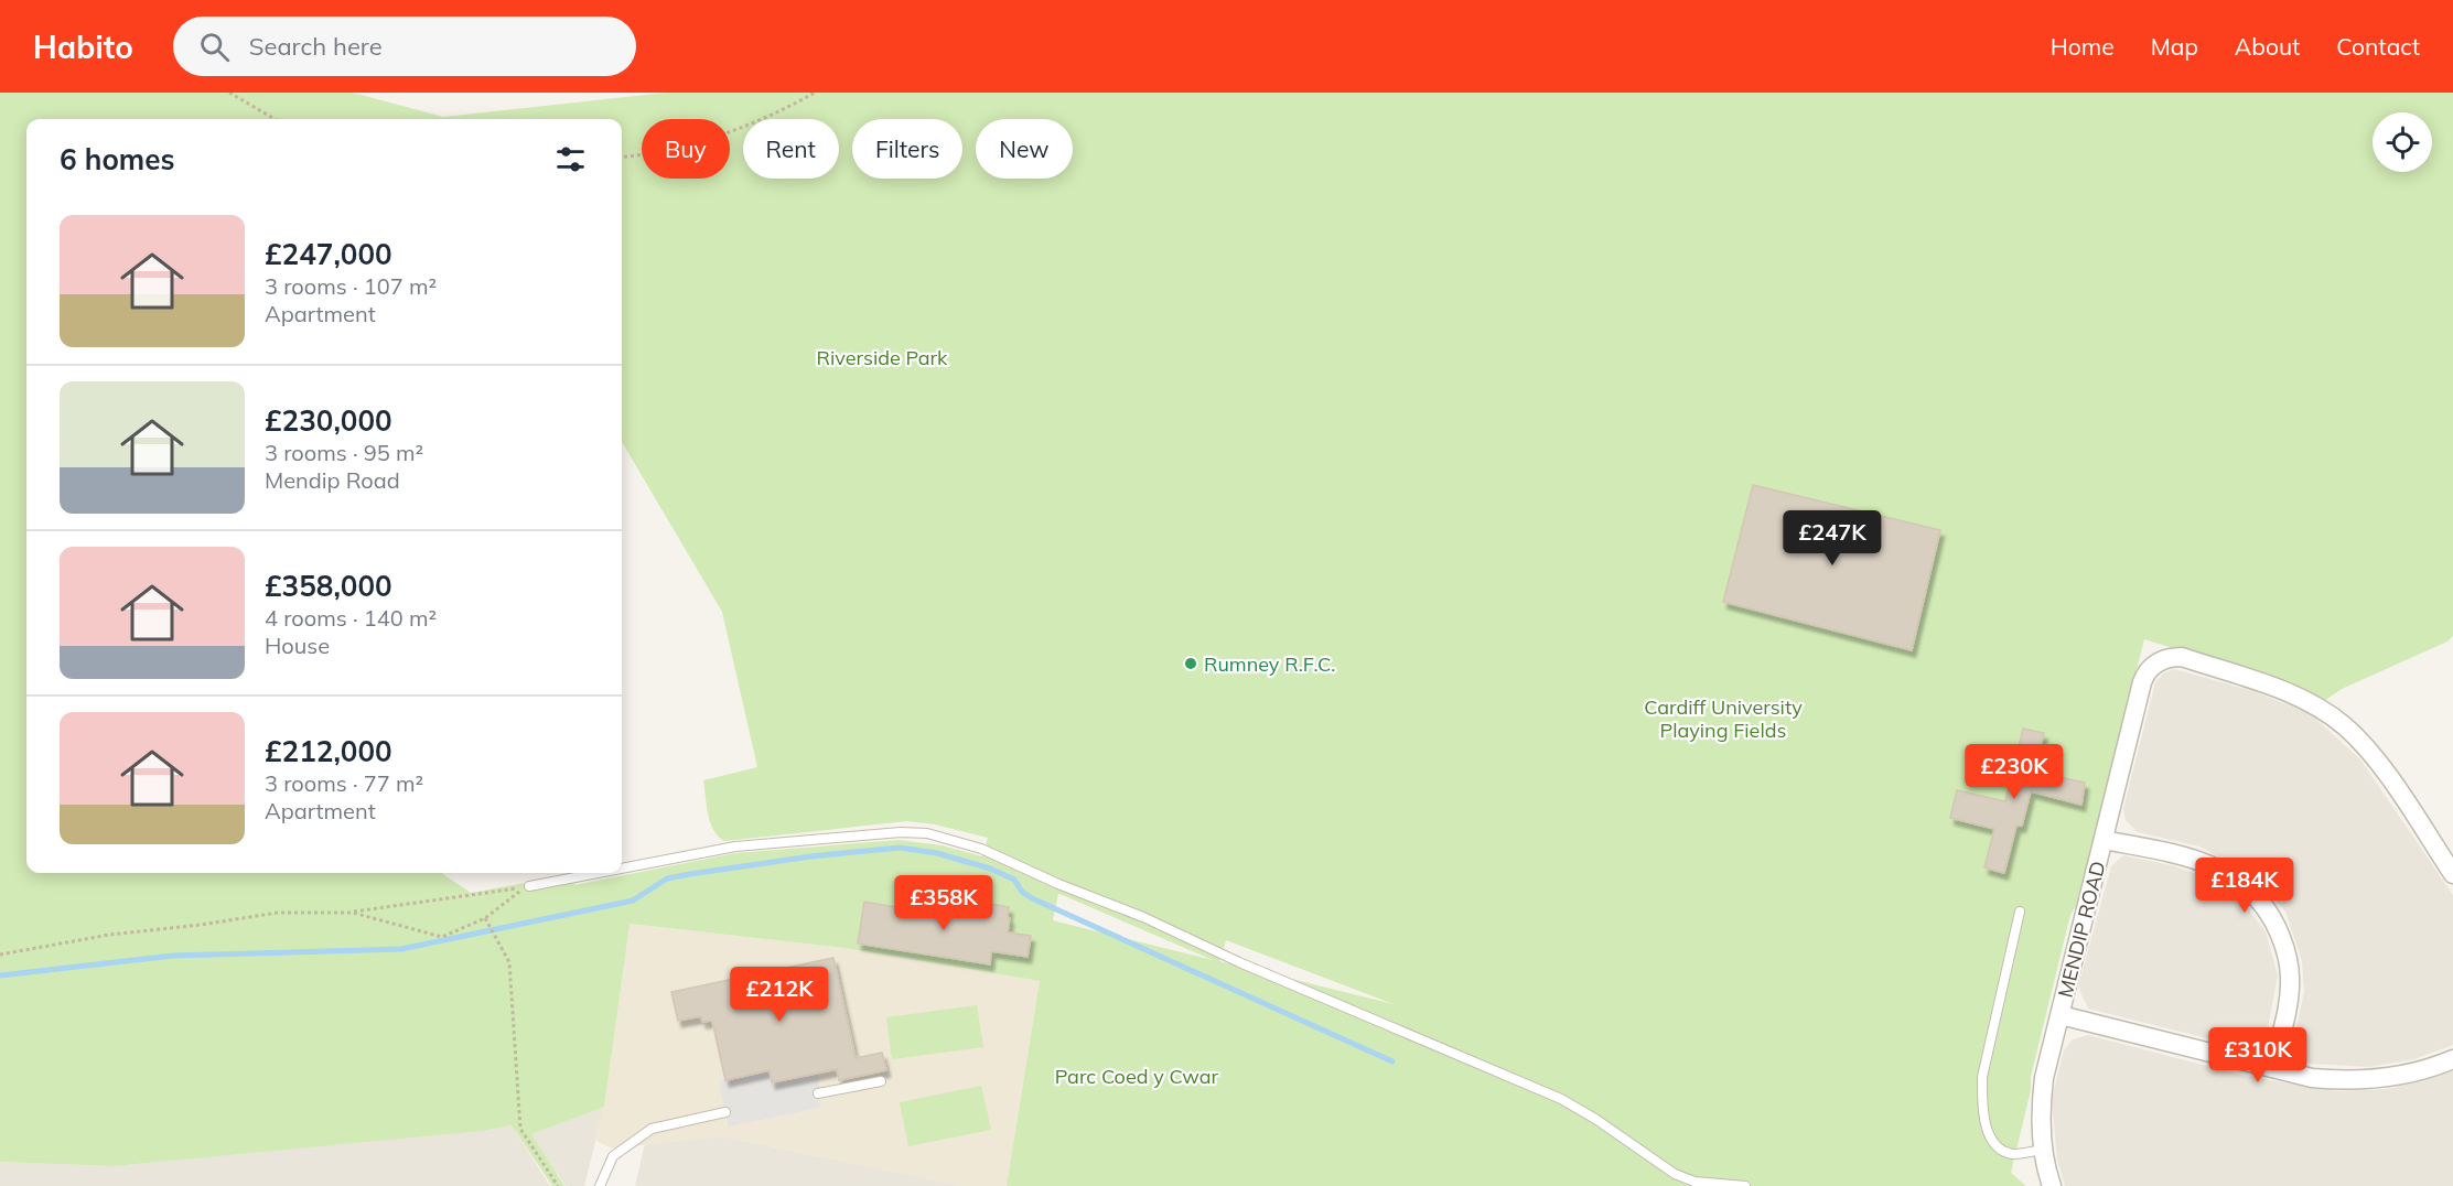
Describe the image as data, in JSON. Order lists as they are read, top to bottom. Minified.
{"streets":{"street":["MENDIP ROAD"]},"parks":["Riverside Park","Cardiff University Playing Fields","Parc Coed y Cwar"],"places":["Rumney R.F.C."],"page":{"header":"Habito","search":"Search here","nav":["Home","Map","About","Contact"],"chip":["Buy","Rent","Filters","New"],"heading":"6 homes","list":[{"name":"£247,000","note":"3 rooms · 107 m² · Apartment"},{"name":"£230,000","note":"3 rooms · 95 m² · Mendip Road"},{"name":"£358,000","note":"4 rooms · 140 m² · House"},{"name":"£212,000","note":"3 rooms · 77 m² · Apartment"}],"price":["£247K","£230K","£184K","£358K","£212K","£310K"]}}
